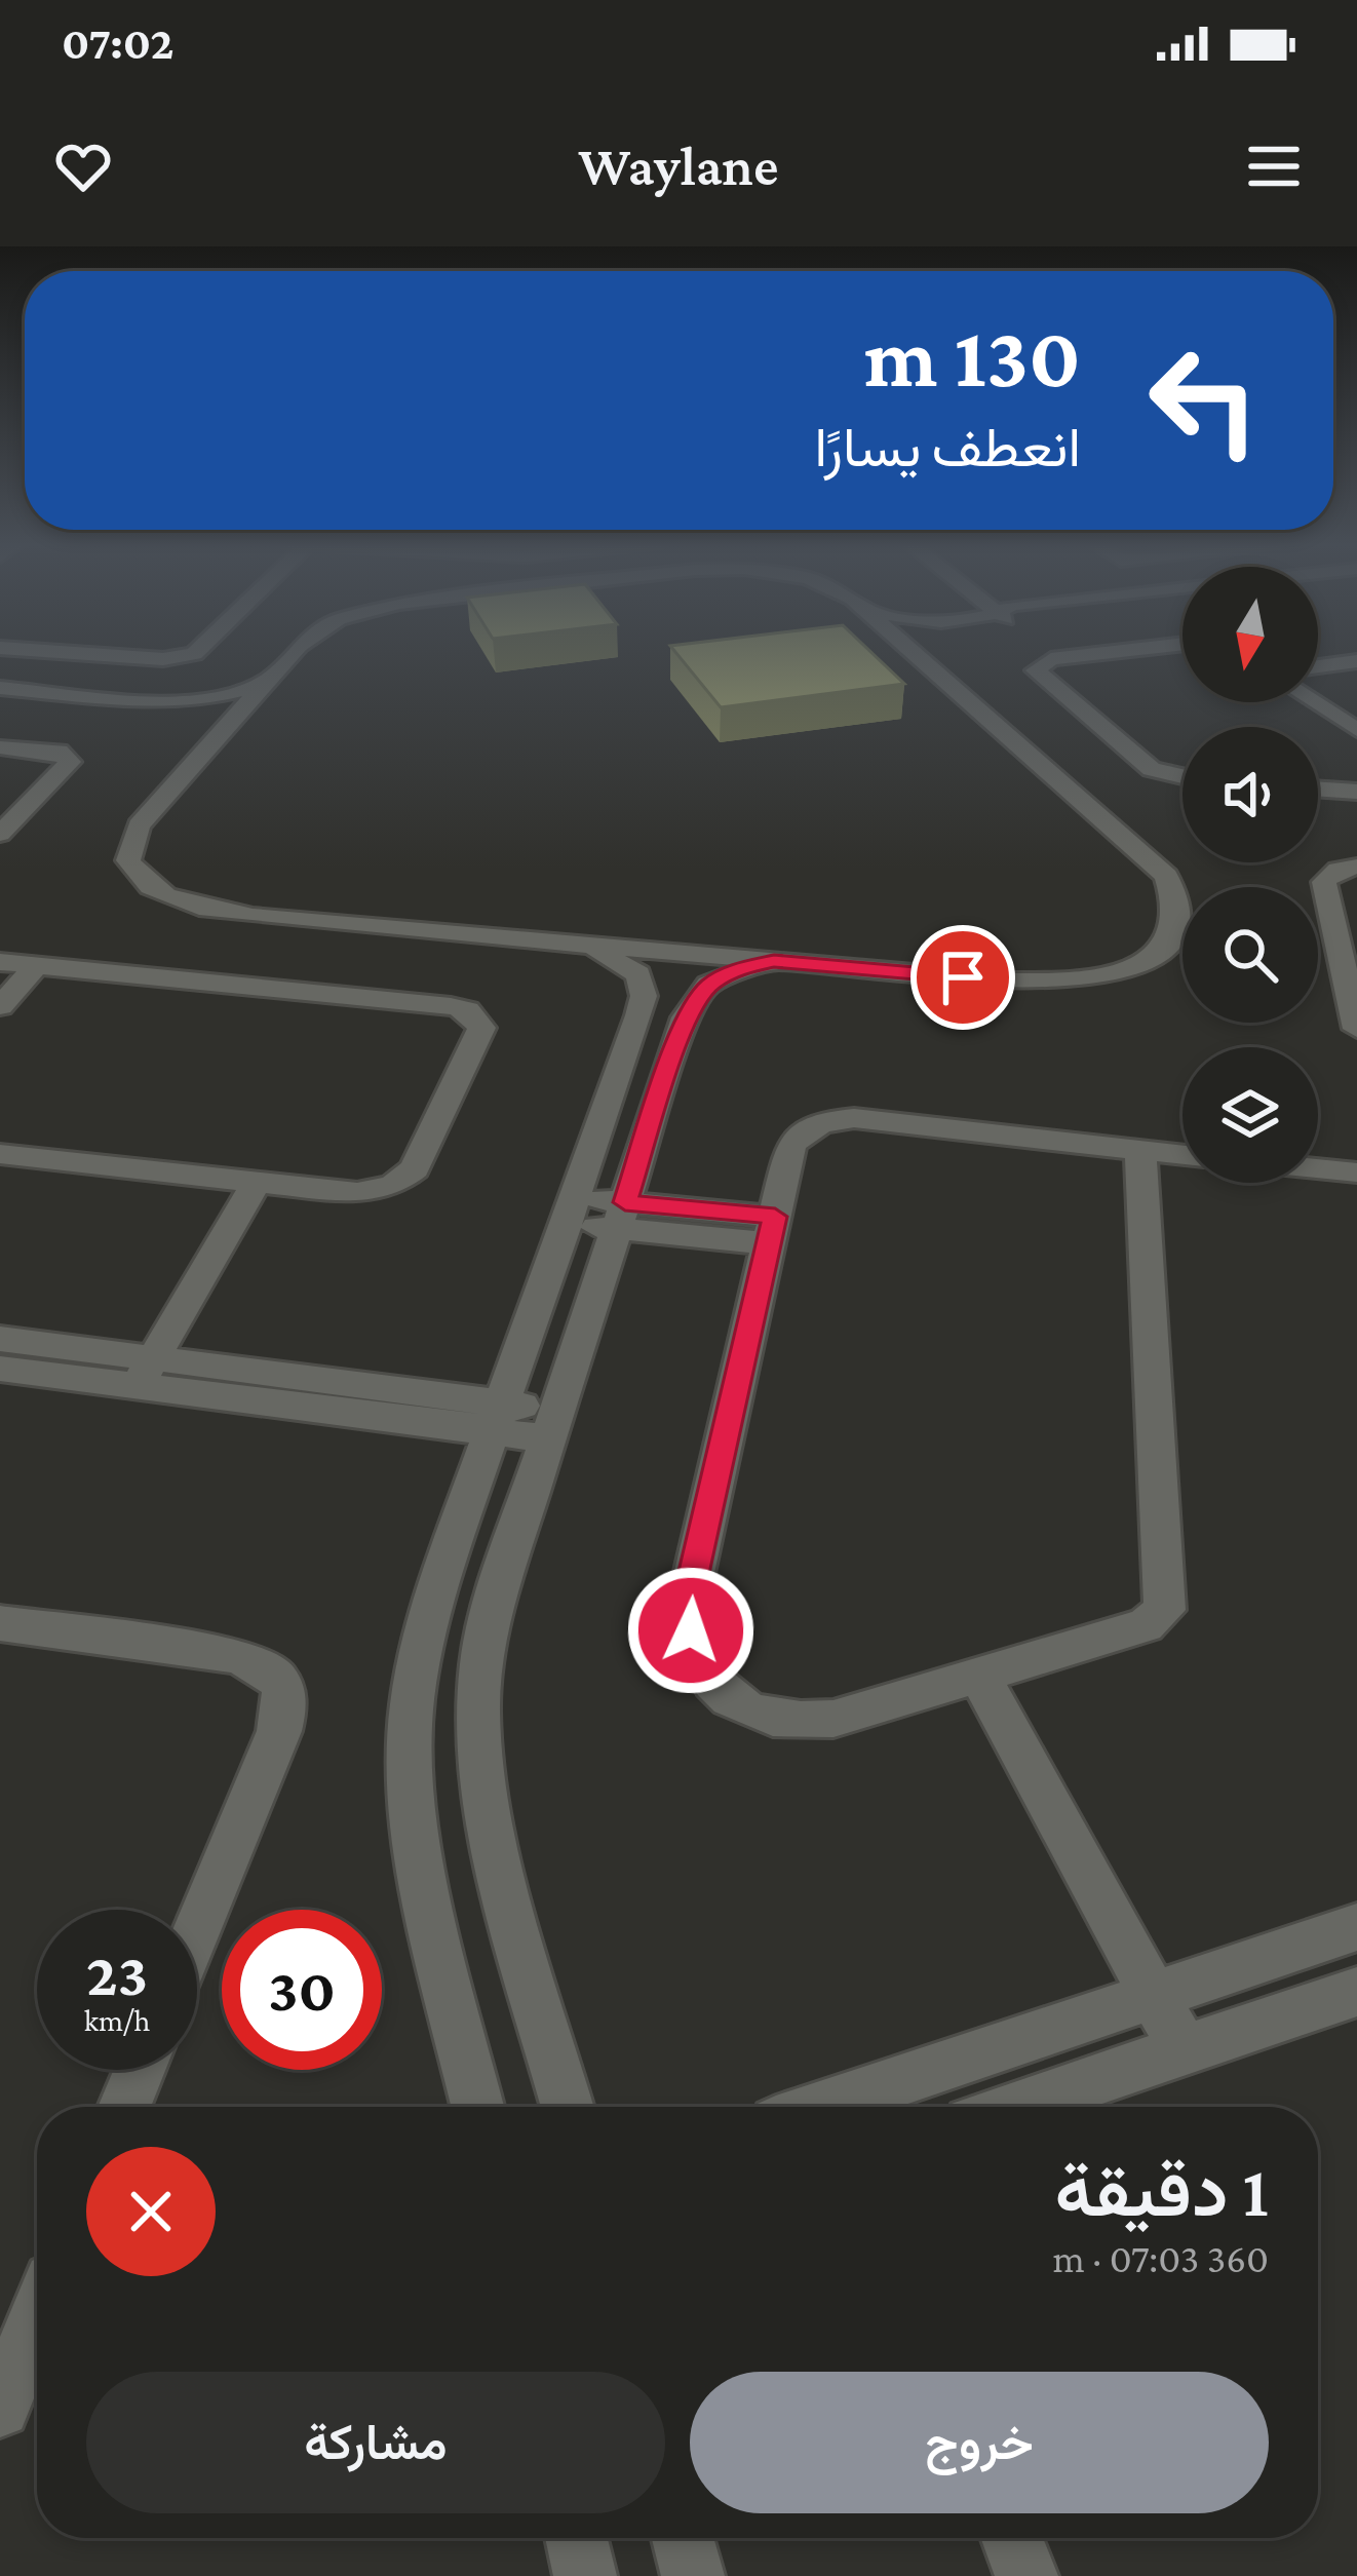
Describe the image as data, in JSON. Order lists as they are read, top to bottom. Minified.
{"north":"bottom","page":{"status":"07:02","header":"Waylane","turn":["130 m","انعطف يسارًا"],"speed":"23 km/h","limit":"30","heading":["1 دقيقة","360 m · 07:03"],"buttons":["خروج","مشاركة"]}}
